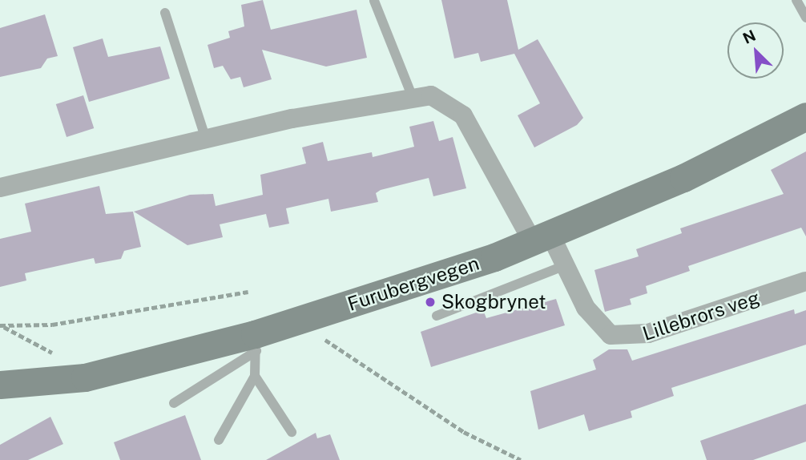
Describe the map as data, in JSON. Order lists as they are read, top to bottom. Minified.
{"streets":{"main road":["Furubergvegen"],"street":["Lillebrors veg"]},"crossings":[["Furubergvegen","Lillebrors veg"]],"places":["Skogbrynet"],"north":"top left"}
